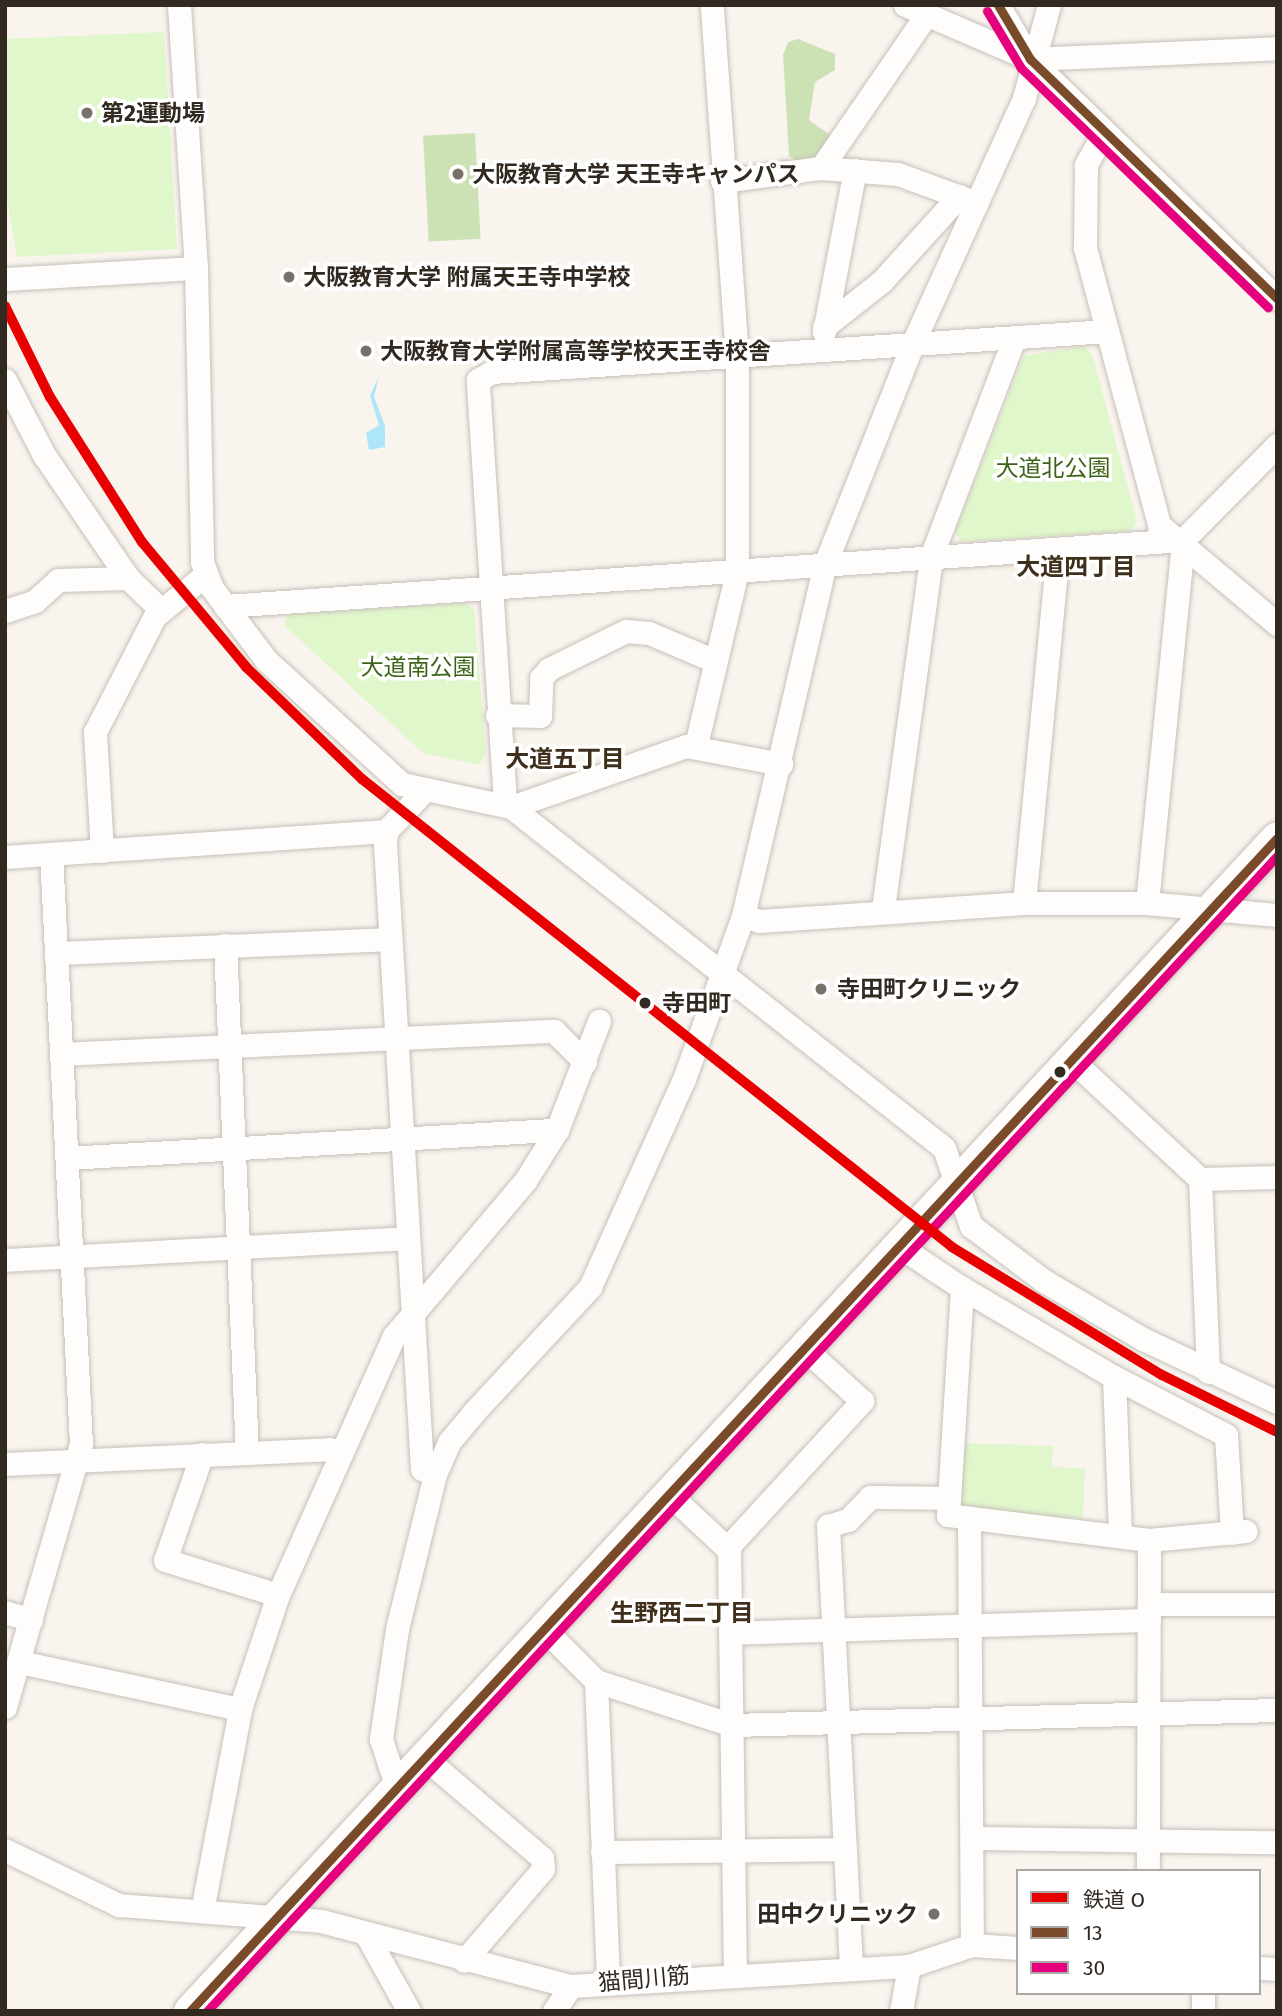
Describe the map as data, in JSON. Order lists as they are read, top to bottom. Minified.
{"streets":{"street":["猫間川筋"]},"districts":["大道四丁目","大道五丁目","生野西二丁目"],"parks":["大道北公園","大道南公園"],"places":["第2運動場","大阪教育大学 天王寺キャンパス","大阪教育大学 附属天王寺中学校","大阪教育大学附属高等学校天王寺校舎","寺田町クリニック","寺田町","田中クリニック"],"lines":["transit line 13","transit line 30","rail line O"],"legend":["鉄道 O","13","30"]}
